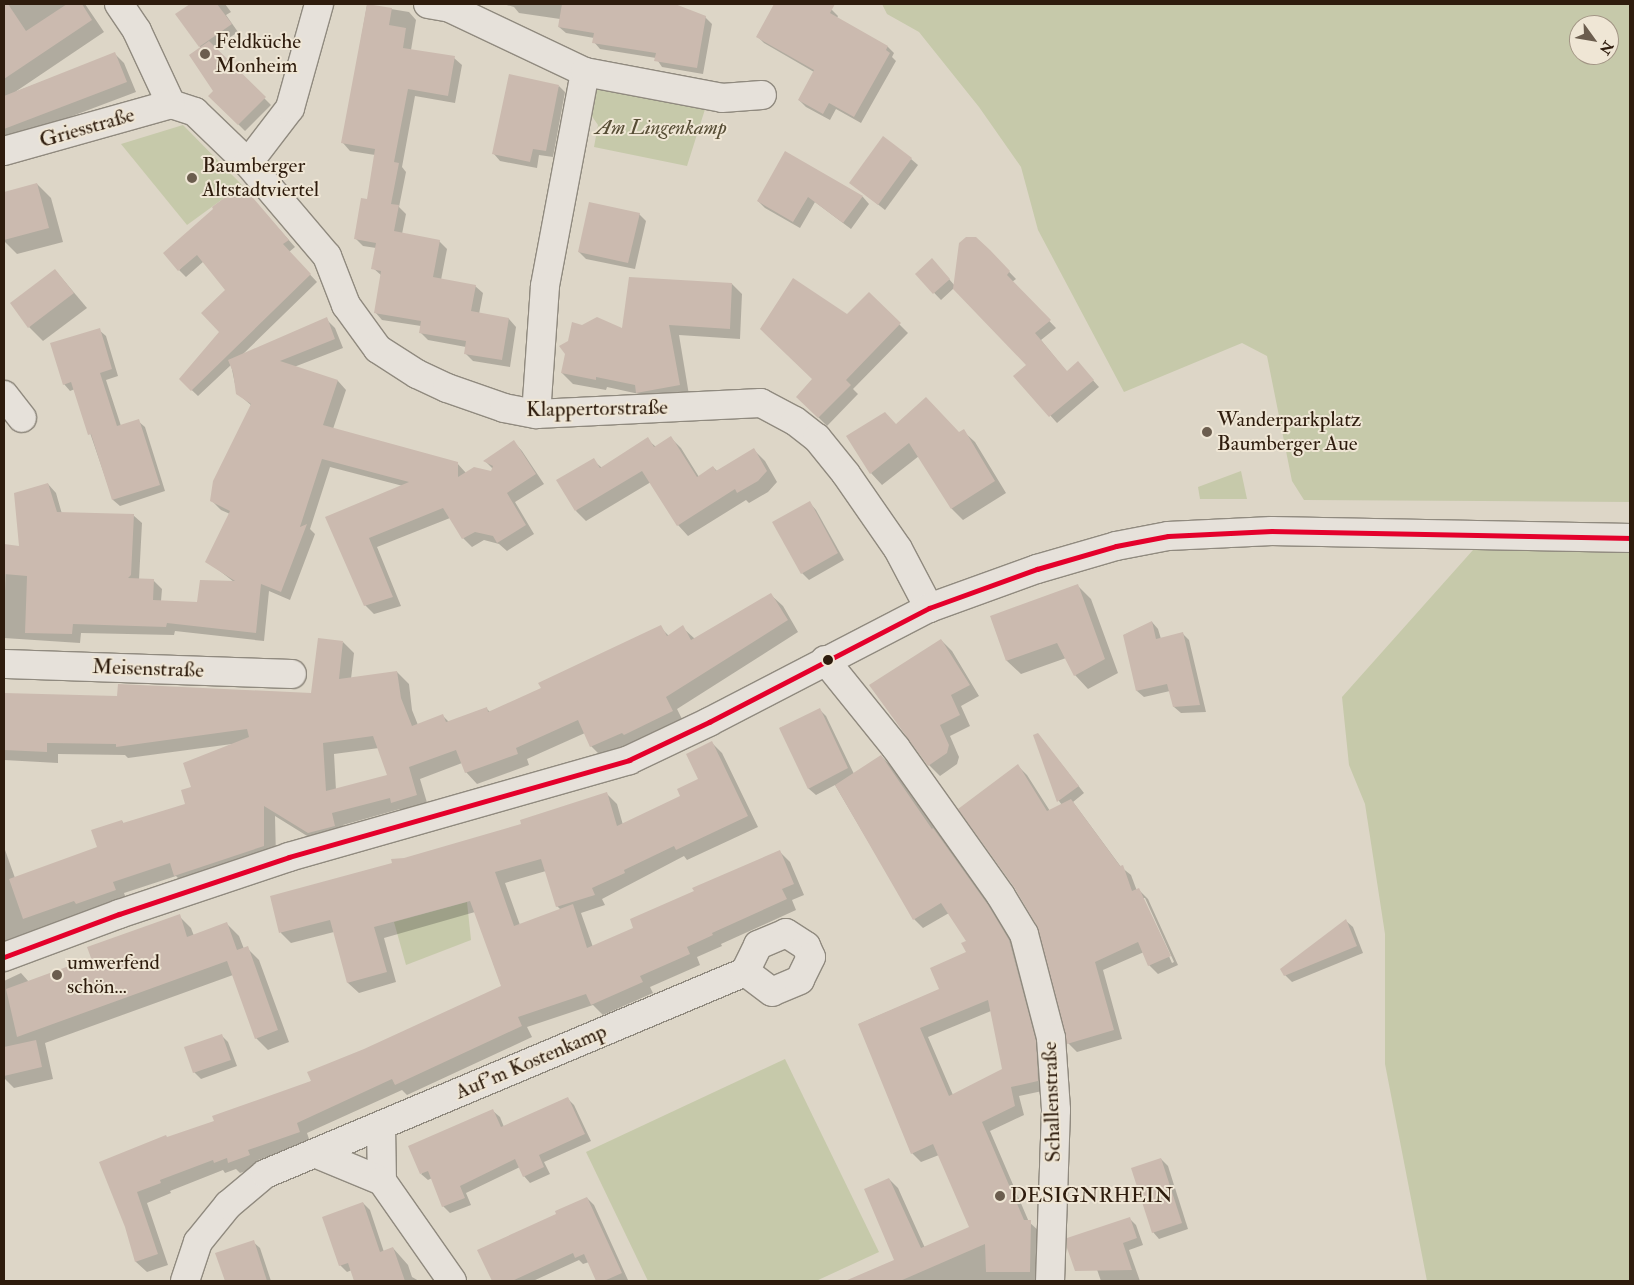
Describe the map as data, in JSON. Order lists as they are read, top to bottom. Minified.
{"streets":{"street":["Griesstraße","Klappertorstraße","Meisenstraße","Auf'm Kostenkamp","Schallenstraße"]},"crossings":[["Griesstraße","Klappertorstraße"]],"parks":["Am Lingenkamp"],"places":["Feldküche Monheim","Baumberger Altstadtviertel","Wanderparkplatz Baumberger Aue","umwerfend schön...","DESIGNRHEIN"],"north":"bottom right"}
